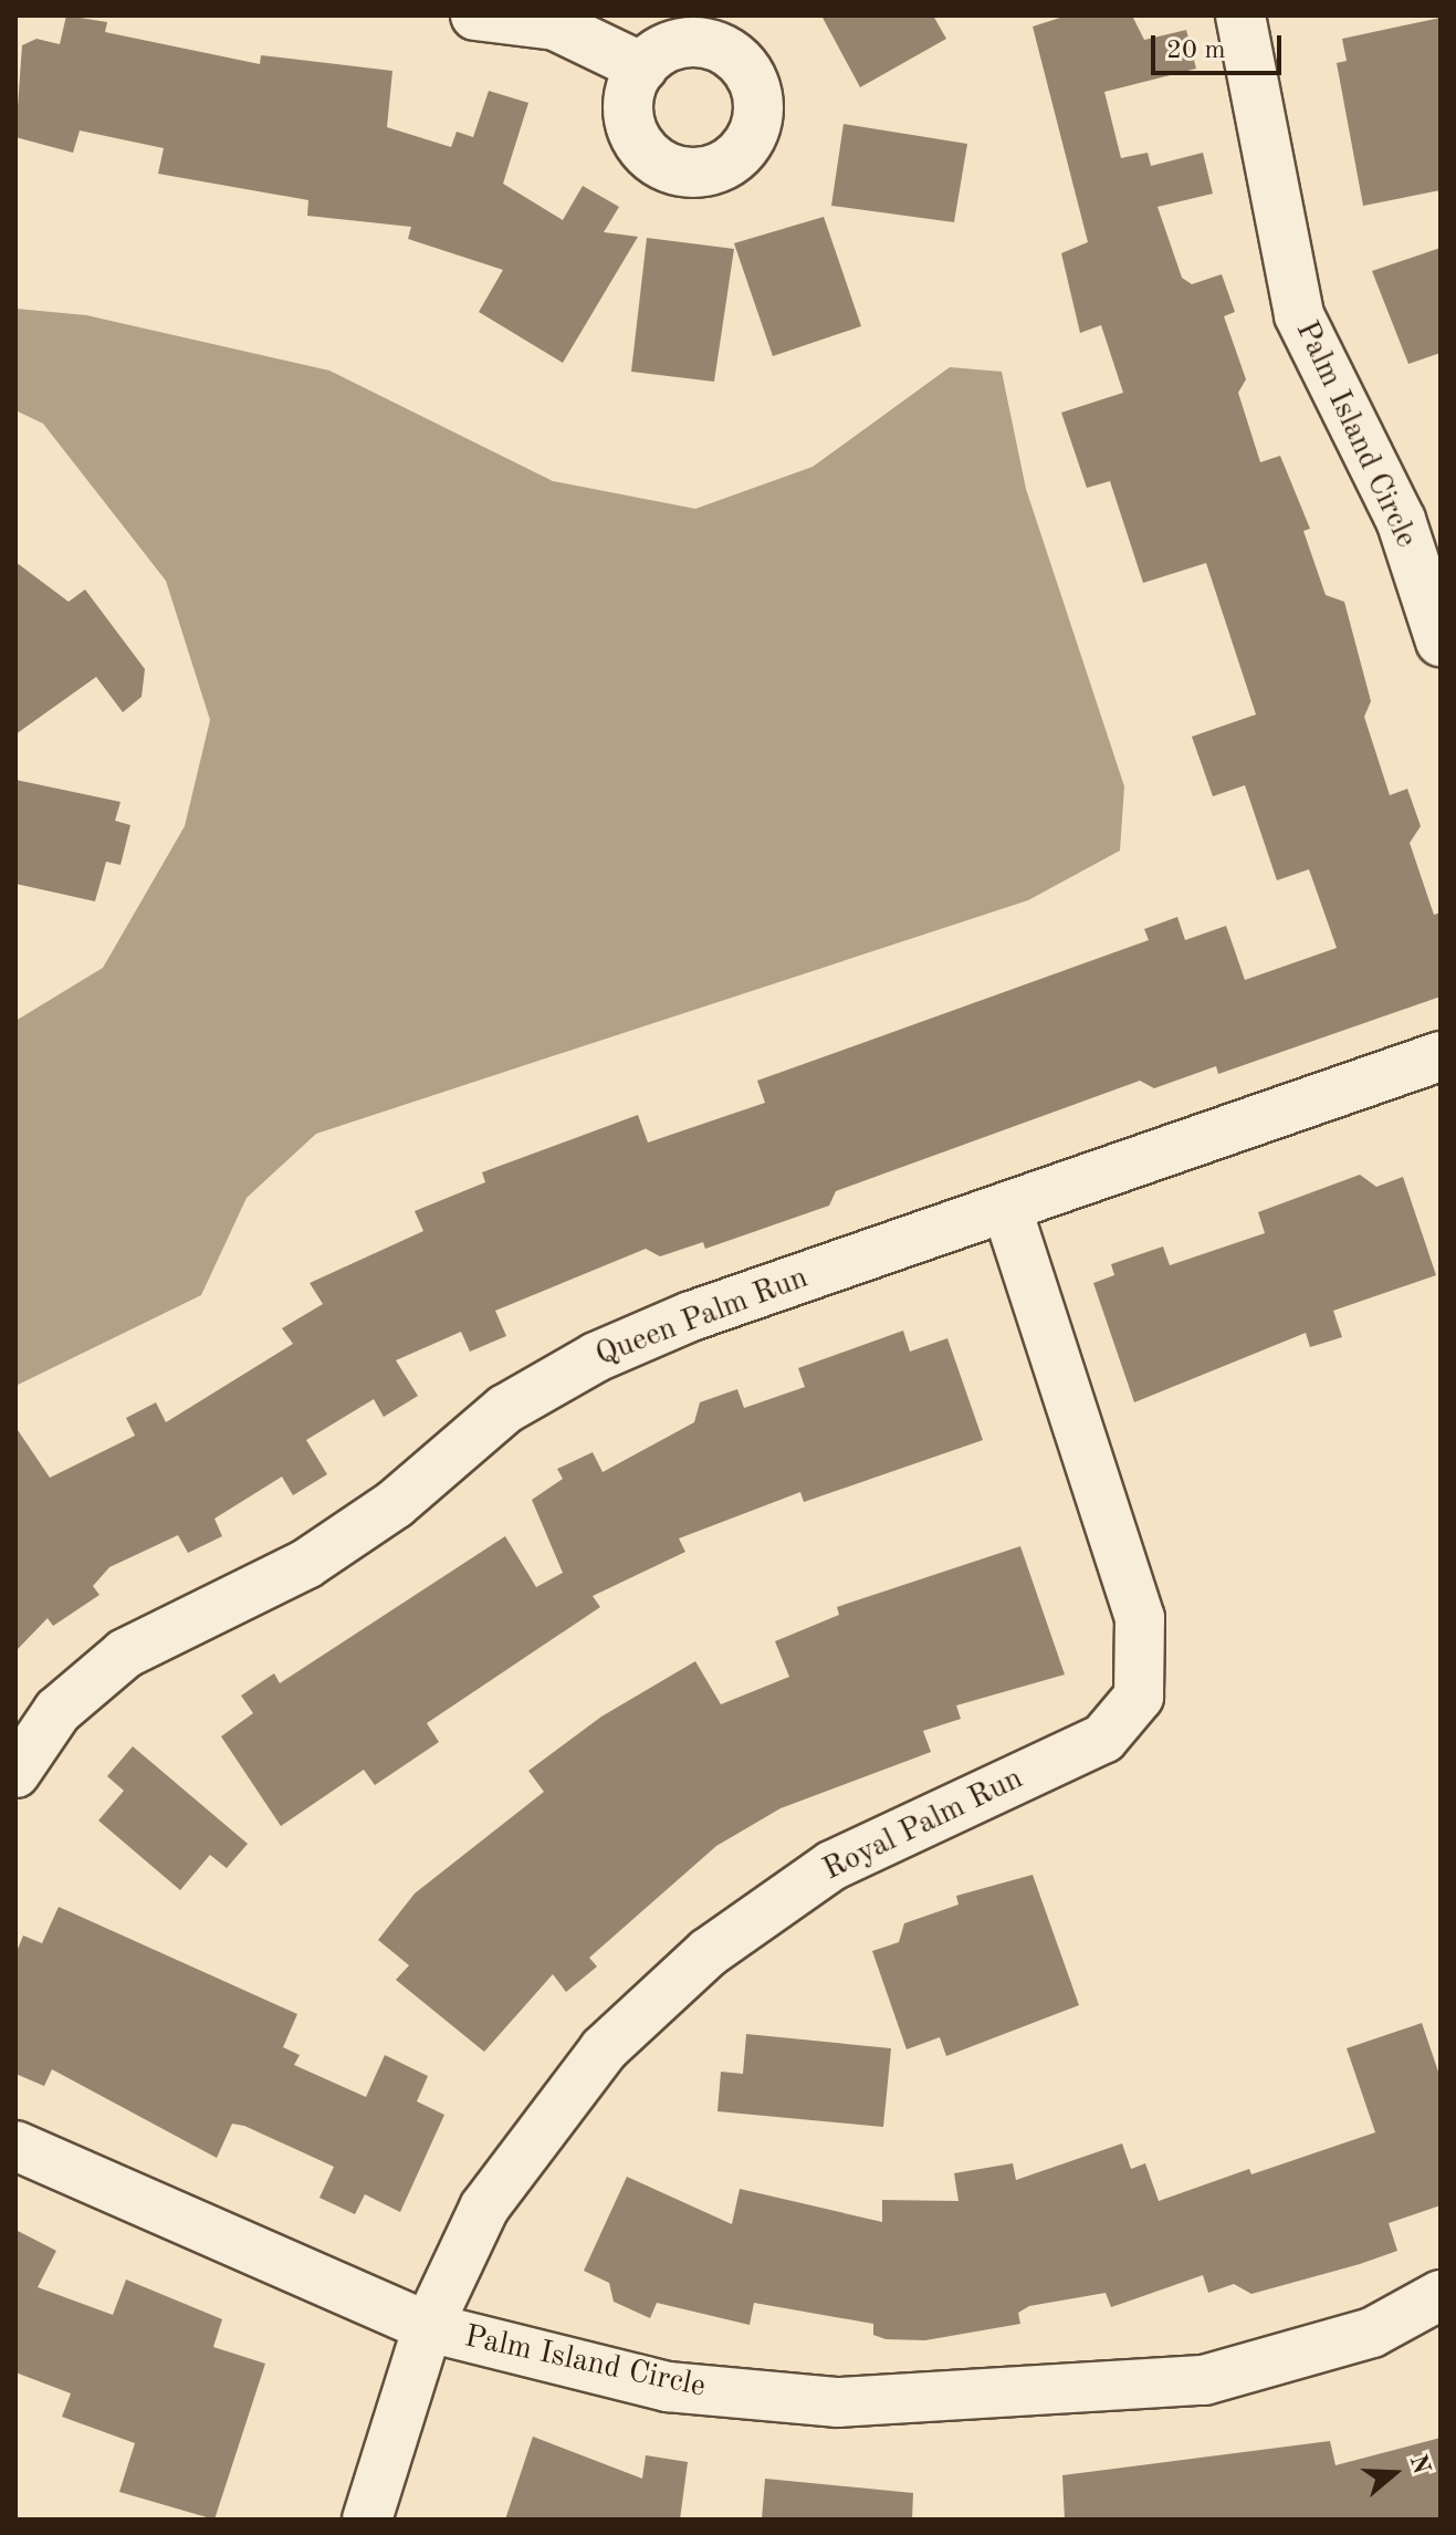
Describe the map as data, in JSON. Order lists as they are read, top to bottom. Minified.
{"streets":{"street":["Palm Island Circle","Queen Palm Run","Royal Palm Run"]},"crossings":[["Palm Island Circle","Royal Palm Run"],["Queen Palm Run","Royal Palm Run"]],"scale_bar":"20 m","north":"right"}
